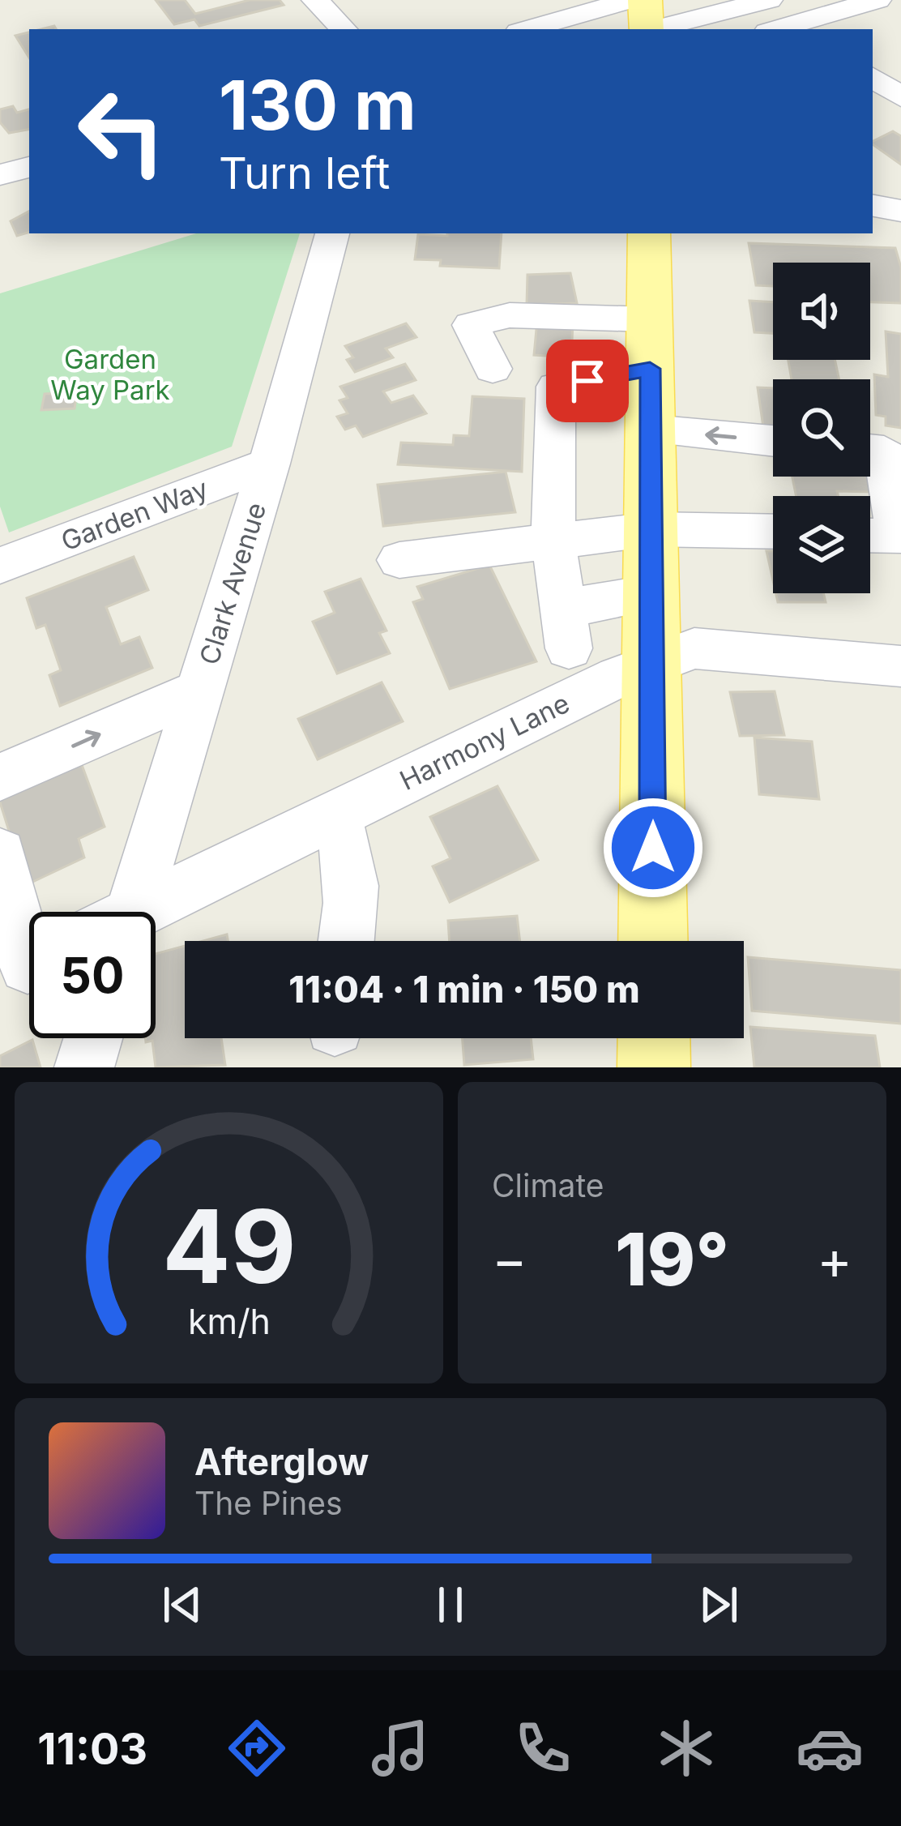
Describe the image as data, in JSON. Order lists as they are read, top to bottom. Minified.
{"streets":{"street":["Garden Way","Clark Avenue","Harmony Lane"]},"crossings":[["Garden Way","Clark Avenue"]],"parks":["Garden Way Park"],"page":{"turn":["130 m","Turn left"],"limit":"50","trip":"11:04 · 1 min · 150 m","tile":"Climate","heat":["−","19°","+"],"song":["Afterglow","The Pines"],"tabs":"11:03","gauge":["49","km/h"]}}
